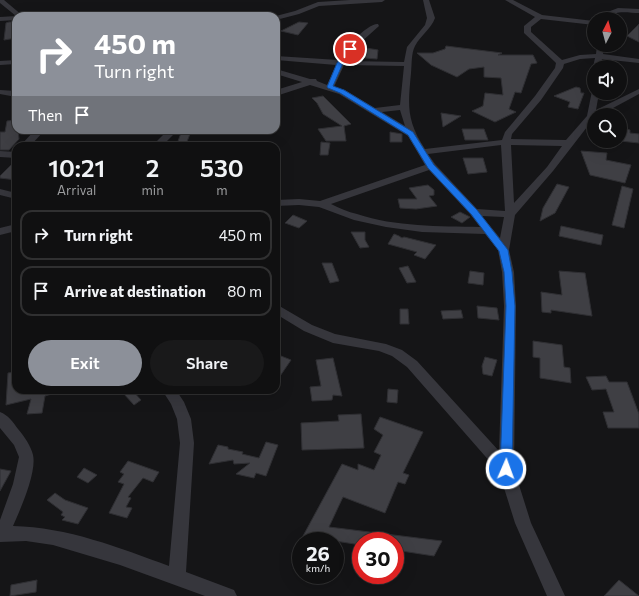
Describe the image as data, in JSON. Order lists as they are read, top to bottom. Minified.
{"north":"top","page":{"turn":["450 m","Turn right"],"then":"Then","eta":["10:21","Arrival","2","min","530","m"],"list":[{"name":"Turn right","value":"450 m"},{"name":"Arrive at destination","value":"80 m"}],"buttons":["Exit","Share"],"speed":"26 km/h","limit":"30"}}
